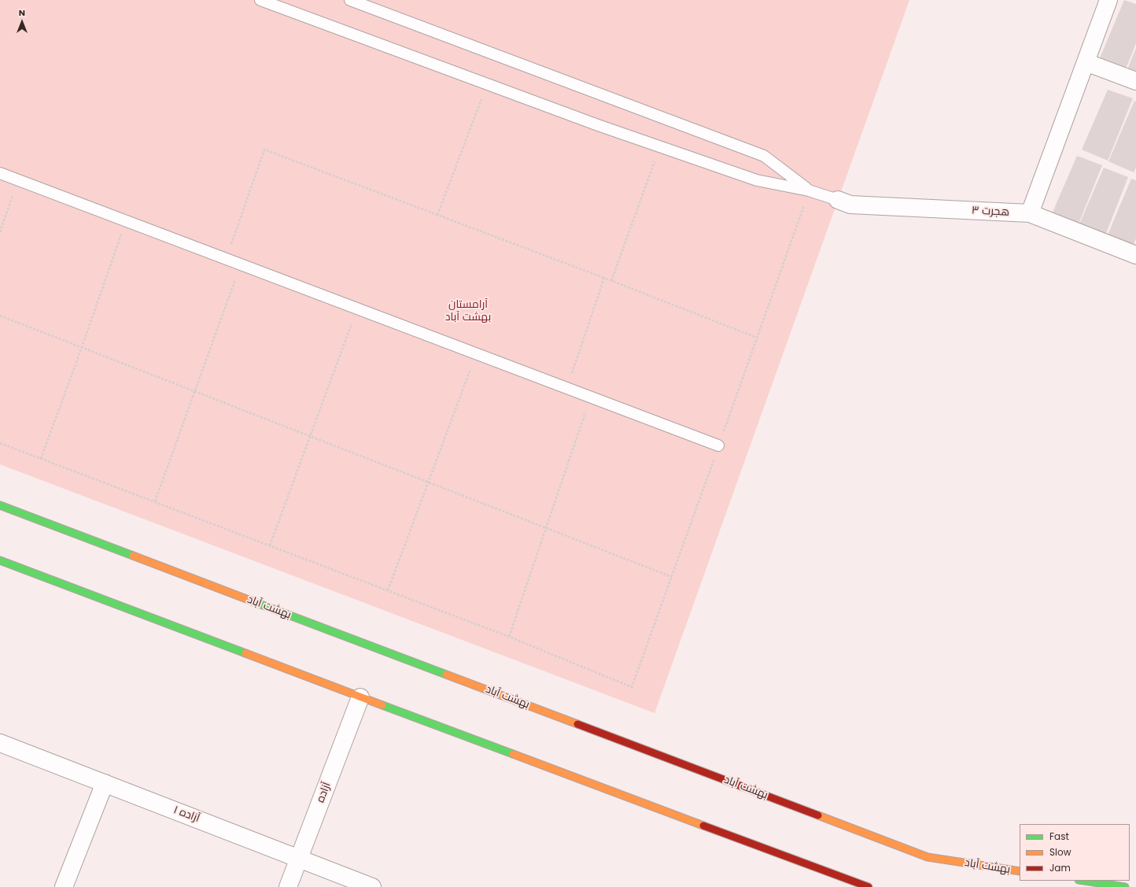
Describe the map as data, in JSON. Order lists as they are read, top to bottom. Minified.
{"streets":{"street":["هجرت ۳","بهشت آباد","آزاده","آزاده ۱"]},"crossings":[["آزاده","آزاده ۱"]],"parks":["آرامستان بهشت آباد"],"legend":["Fast","Slow","Jam"],"north":"top"}
